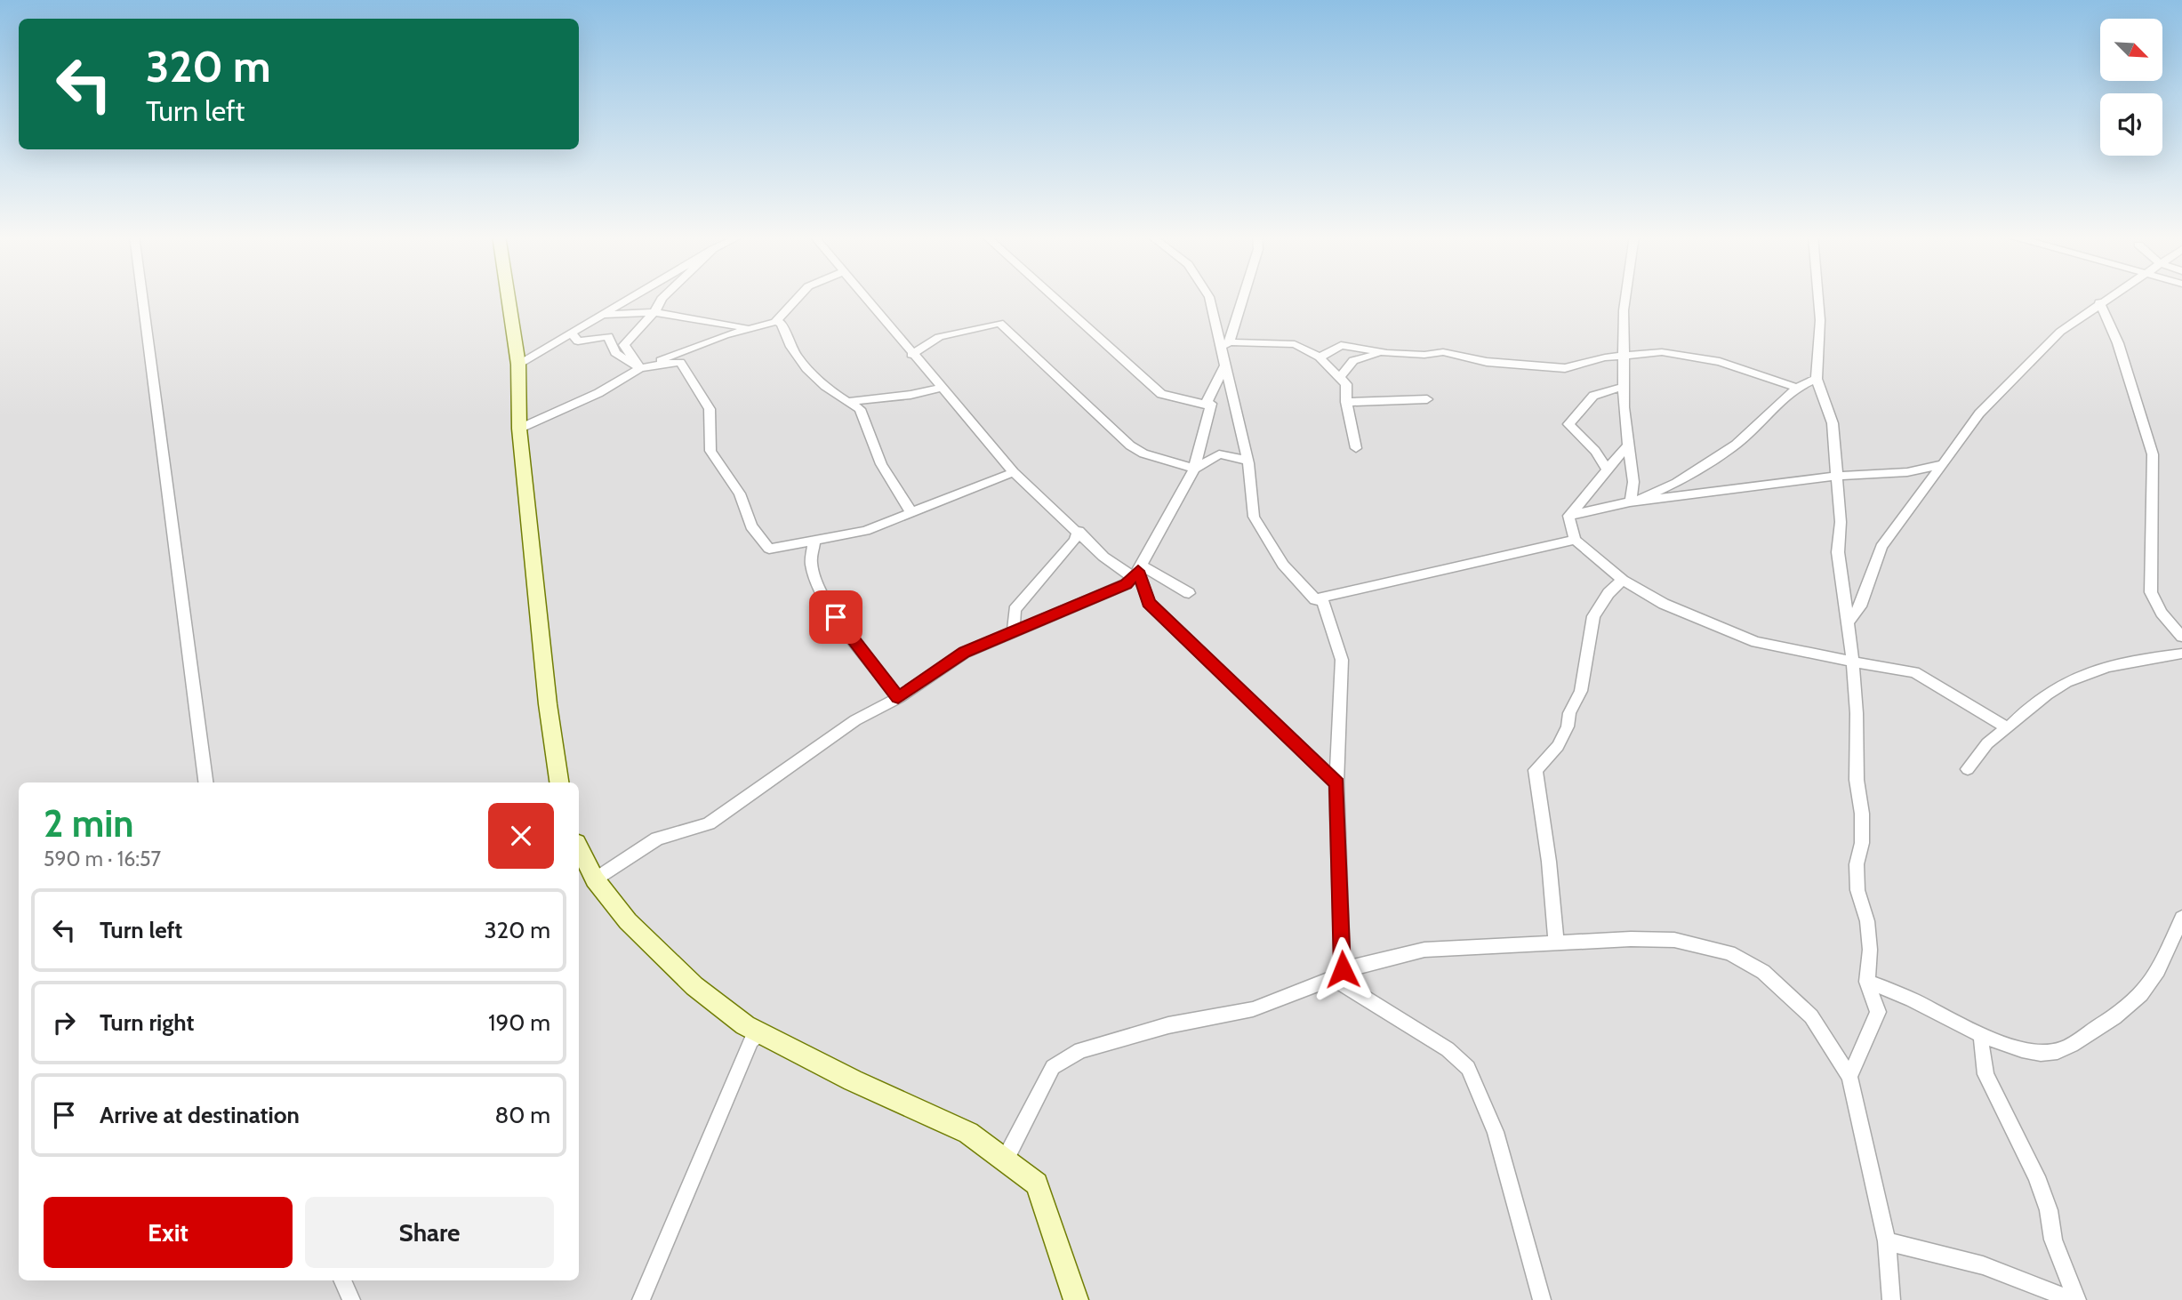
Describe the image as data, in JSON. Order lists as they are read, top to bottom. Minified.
{"north":"bottom right","page":{"turn":["320 m","Turn left"],"heading":["2 min","590 m · 16:57"],"list":[{"name":"Turn left","value":"320 m"},{"name":"Turn right","value":"190 m"},{"name":"Arrive at destination","value":"80 m"}],"buttons":["Exit","Share"]}}
